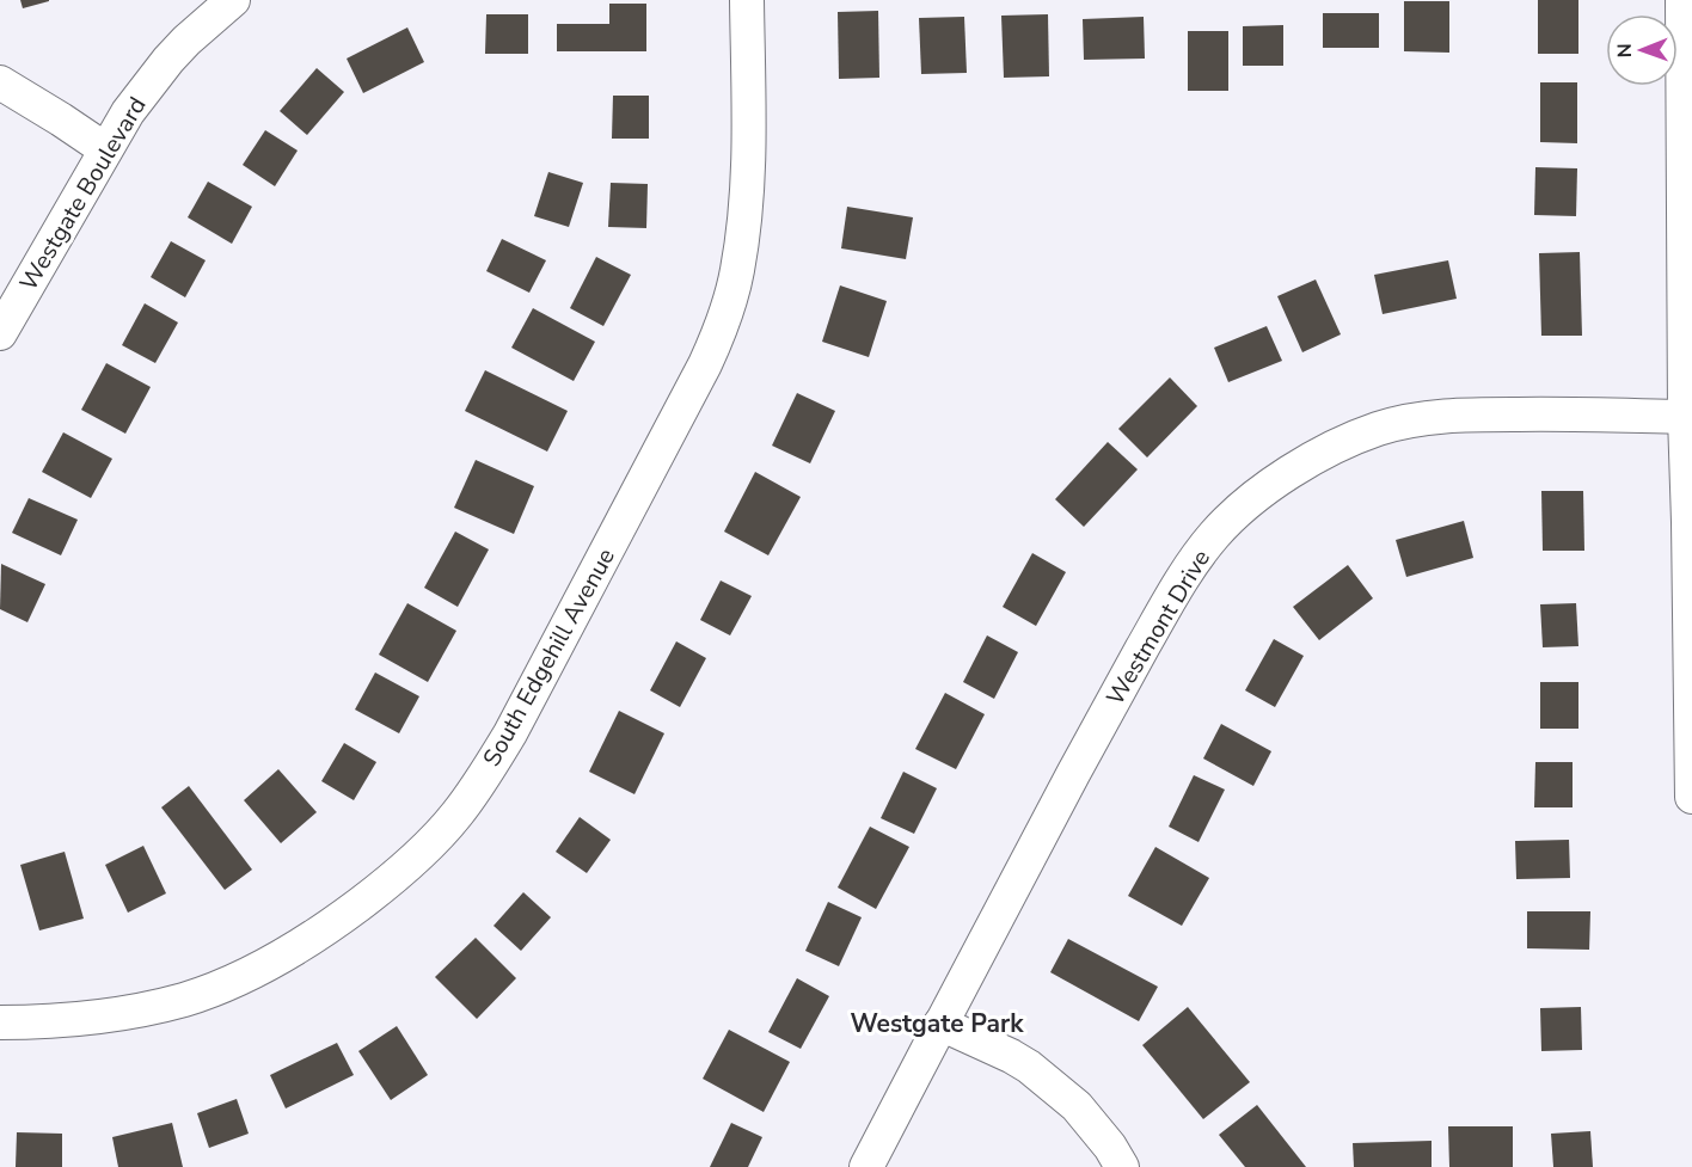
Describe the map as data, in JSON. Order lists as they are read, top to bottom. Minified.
{"streets":{"street":["Westgate Boulevard","Westmont Drive","South Edgehill Avenue"]},"districts":["Westgate Park"],"north":"left"}
